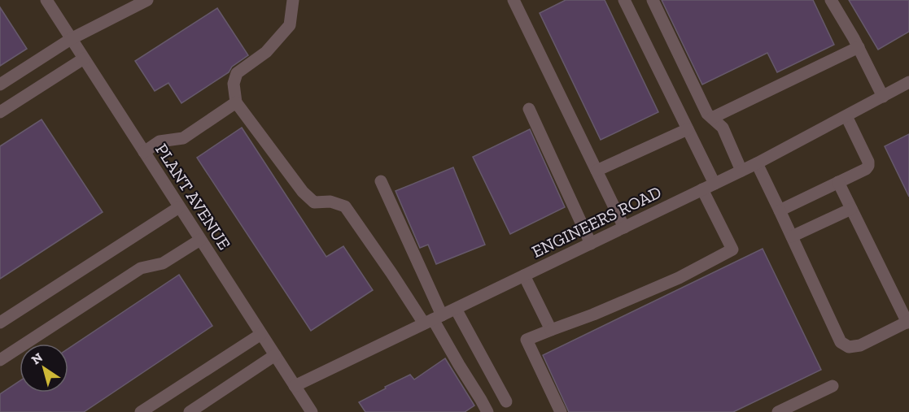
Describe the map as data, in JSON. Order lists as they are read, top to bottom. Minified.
{"streets":{"street":["PLANT AVENUE","ENGINEERS ROAD"]},"crossings":[["PLANT AVENUE","ENGINEERS ROAD"]],"north":"top left"}
